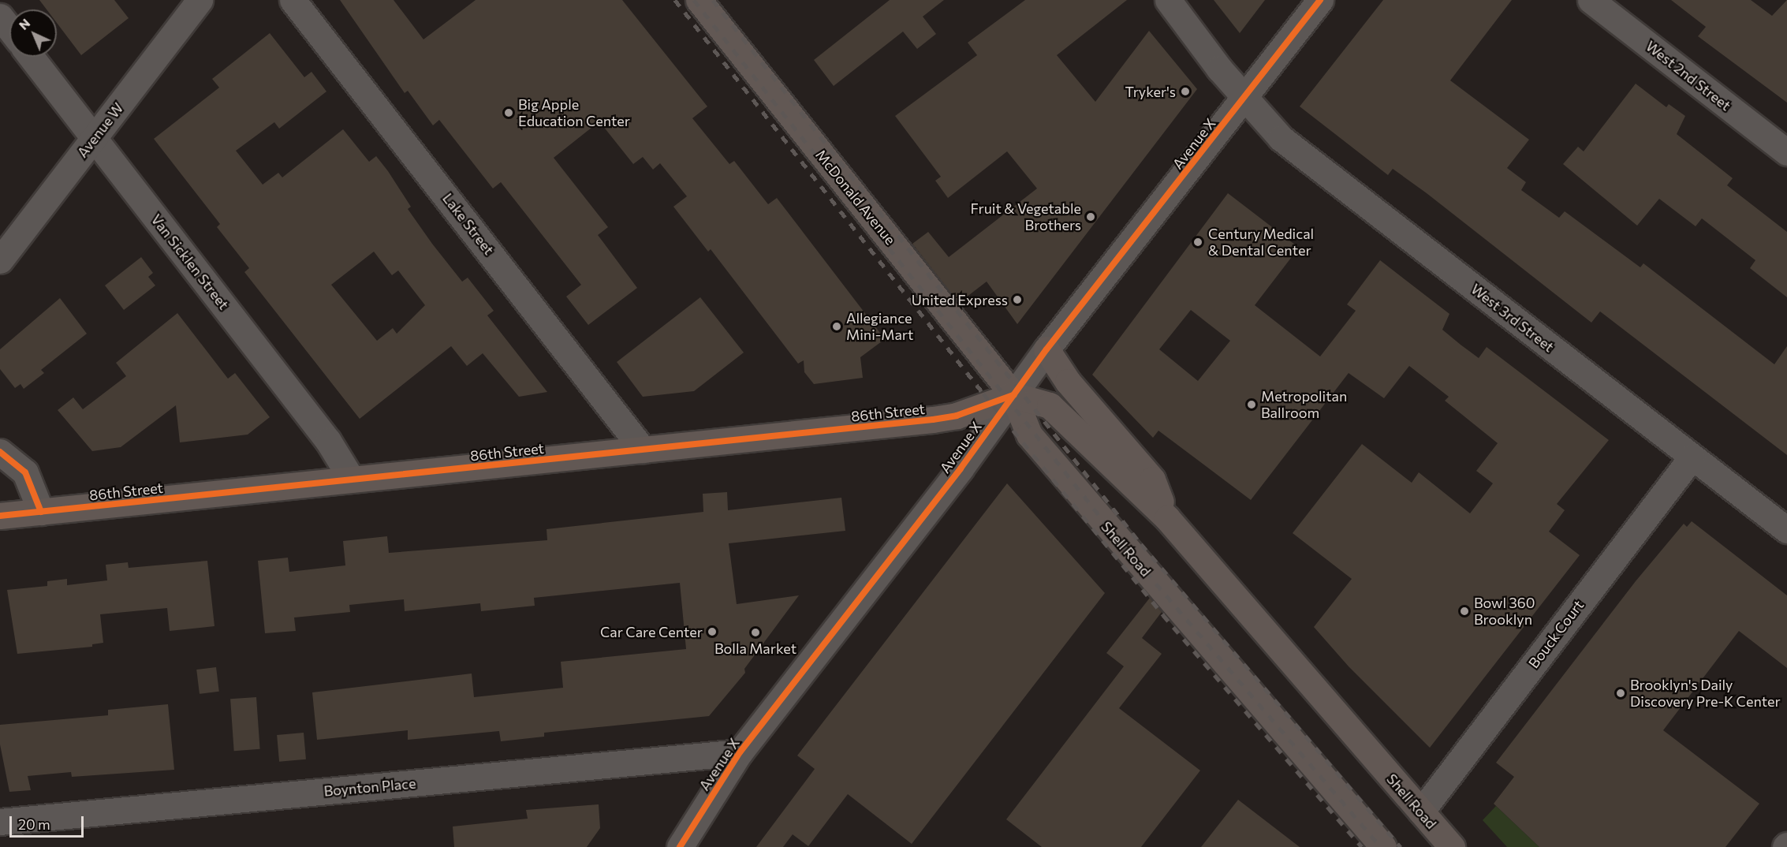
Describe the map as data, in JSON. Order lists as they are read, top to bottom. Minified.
{"streets":{"main road":["McDonald Avenue","86th Street","Shell Road"],"street":["West 2nd Street","Avenue W","Avenue X","Lake Street","Van Sicklen Street","West 3rd Street","Bouck Court","Boynton Place"]},"crossings":[["Avenue W","Van Sicklen Street"],["Avenue X","McDonald Avenue"],["Avenue X","West 3rd Street"],["Avenue X","86th Street"],["Avenue X","Shell Road"],["Avenue X","Boynton Place"],["McDonald Avenue","86th Street"],["McDonald Avenue","Shell Road"],["Lake Street","86th Street"],["Van Sicklen Street","86th Street"],["West 3rd Street","Bouck Court"],["86th Street","Shell Road"],["Shell Road","Bouck Court"]],"places":["Tryker's","Big Apple Education Center","Fruit & Vegetable Brothers","Century Medical & Dental Center","United Express","Allegiance Mini-Mart","Metropolitan Ballroom","Bowl 360 Brooklyn","Car Care Center","Bolla Market","Brooklyn's Daily Discovery Pre-K Center"],"scale_bar":"20 m","north":"top left"}
